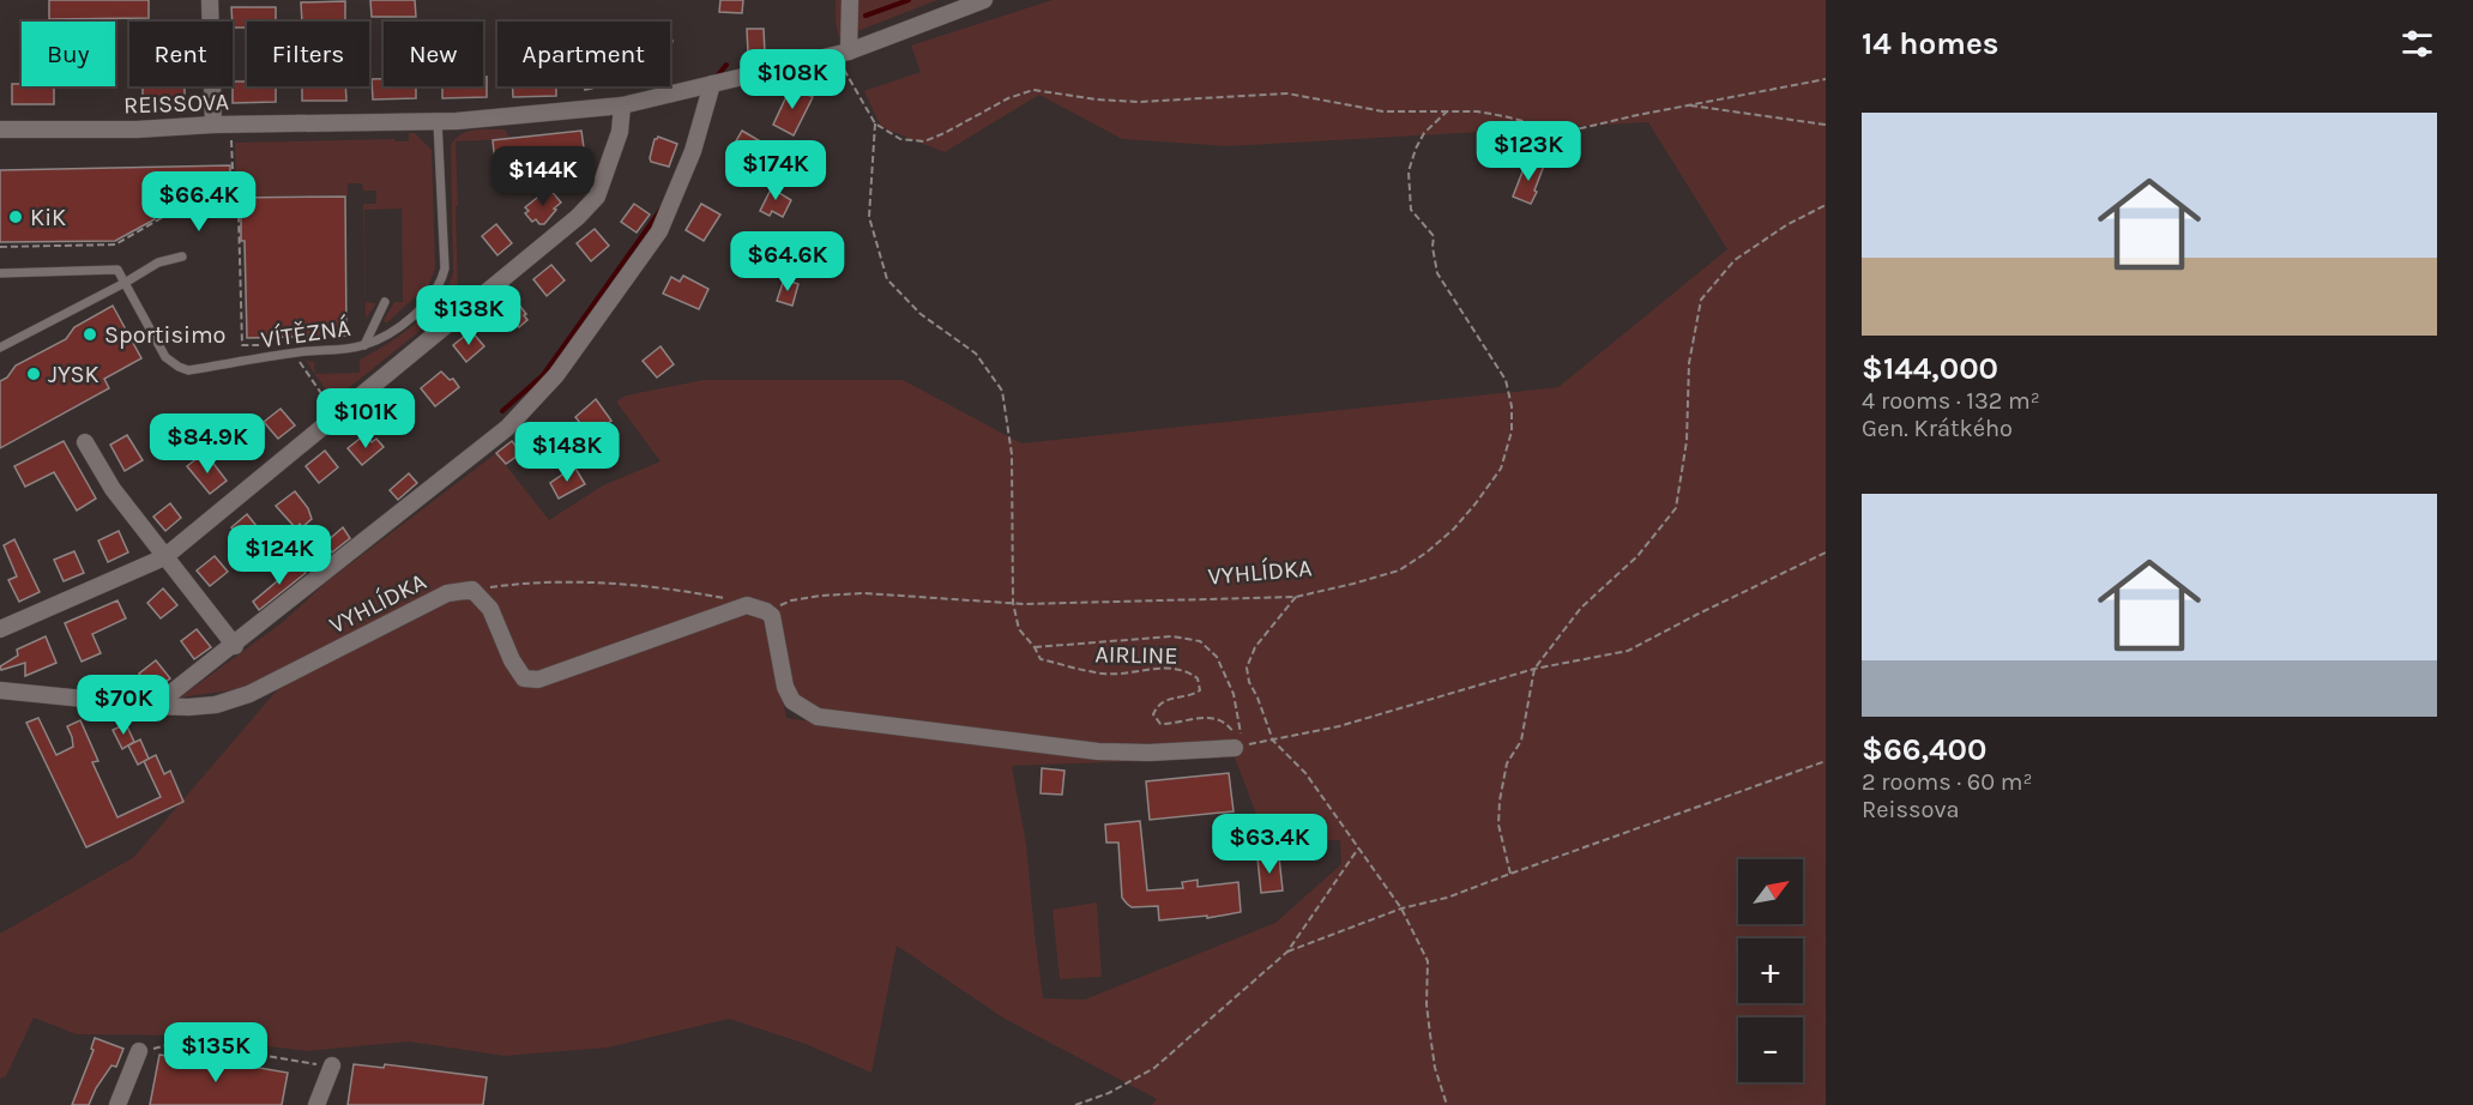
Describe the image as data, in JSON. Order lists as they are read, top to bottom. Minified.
{"streets":{"street":["REISSOVA","VYHLÍDKA"],"lane":["VÍTĚZNÁ"],"path":["AIRLINE"]},"crossings":[["REISSOVA","VÍTĚZNÁ"]],"places":["KiK","Sportisimo","JYSK"],"north":"top right","page":{"heading":"14 homes","chip":["Buy","Rent","Filters","New","Apartment"],"price":["$108K","$123K","$174K","$144K","$66.4K","$64.6K","$138K","$101K","$84.9K","$148K","$124K","$70K","$63.4K","$135K"],"list":[{"name":"$144,000","note":"4 rooms · 132 m² · Gen. Krátkého"},{"name":"$66,400","note":"2 rooms · 60 m² · Reissova"}],"map_buttons":["+","−"]}}
